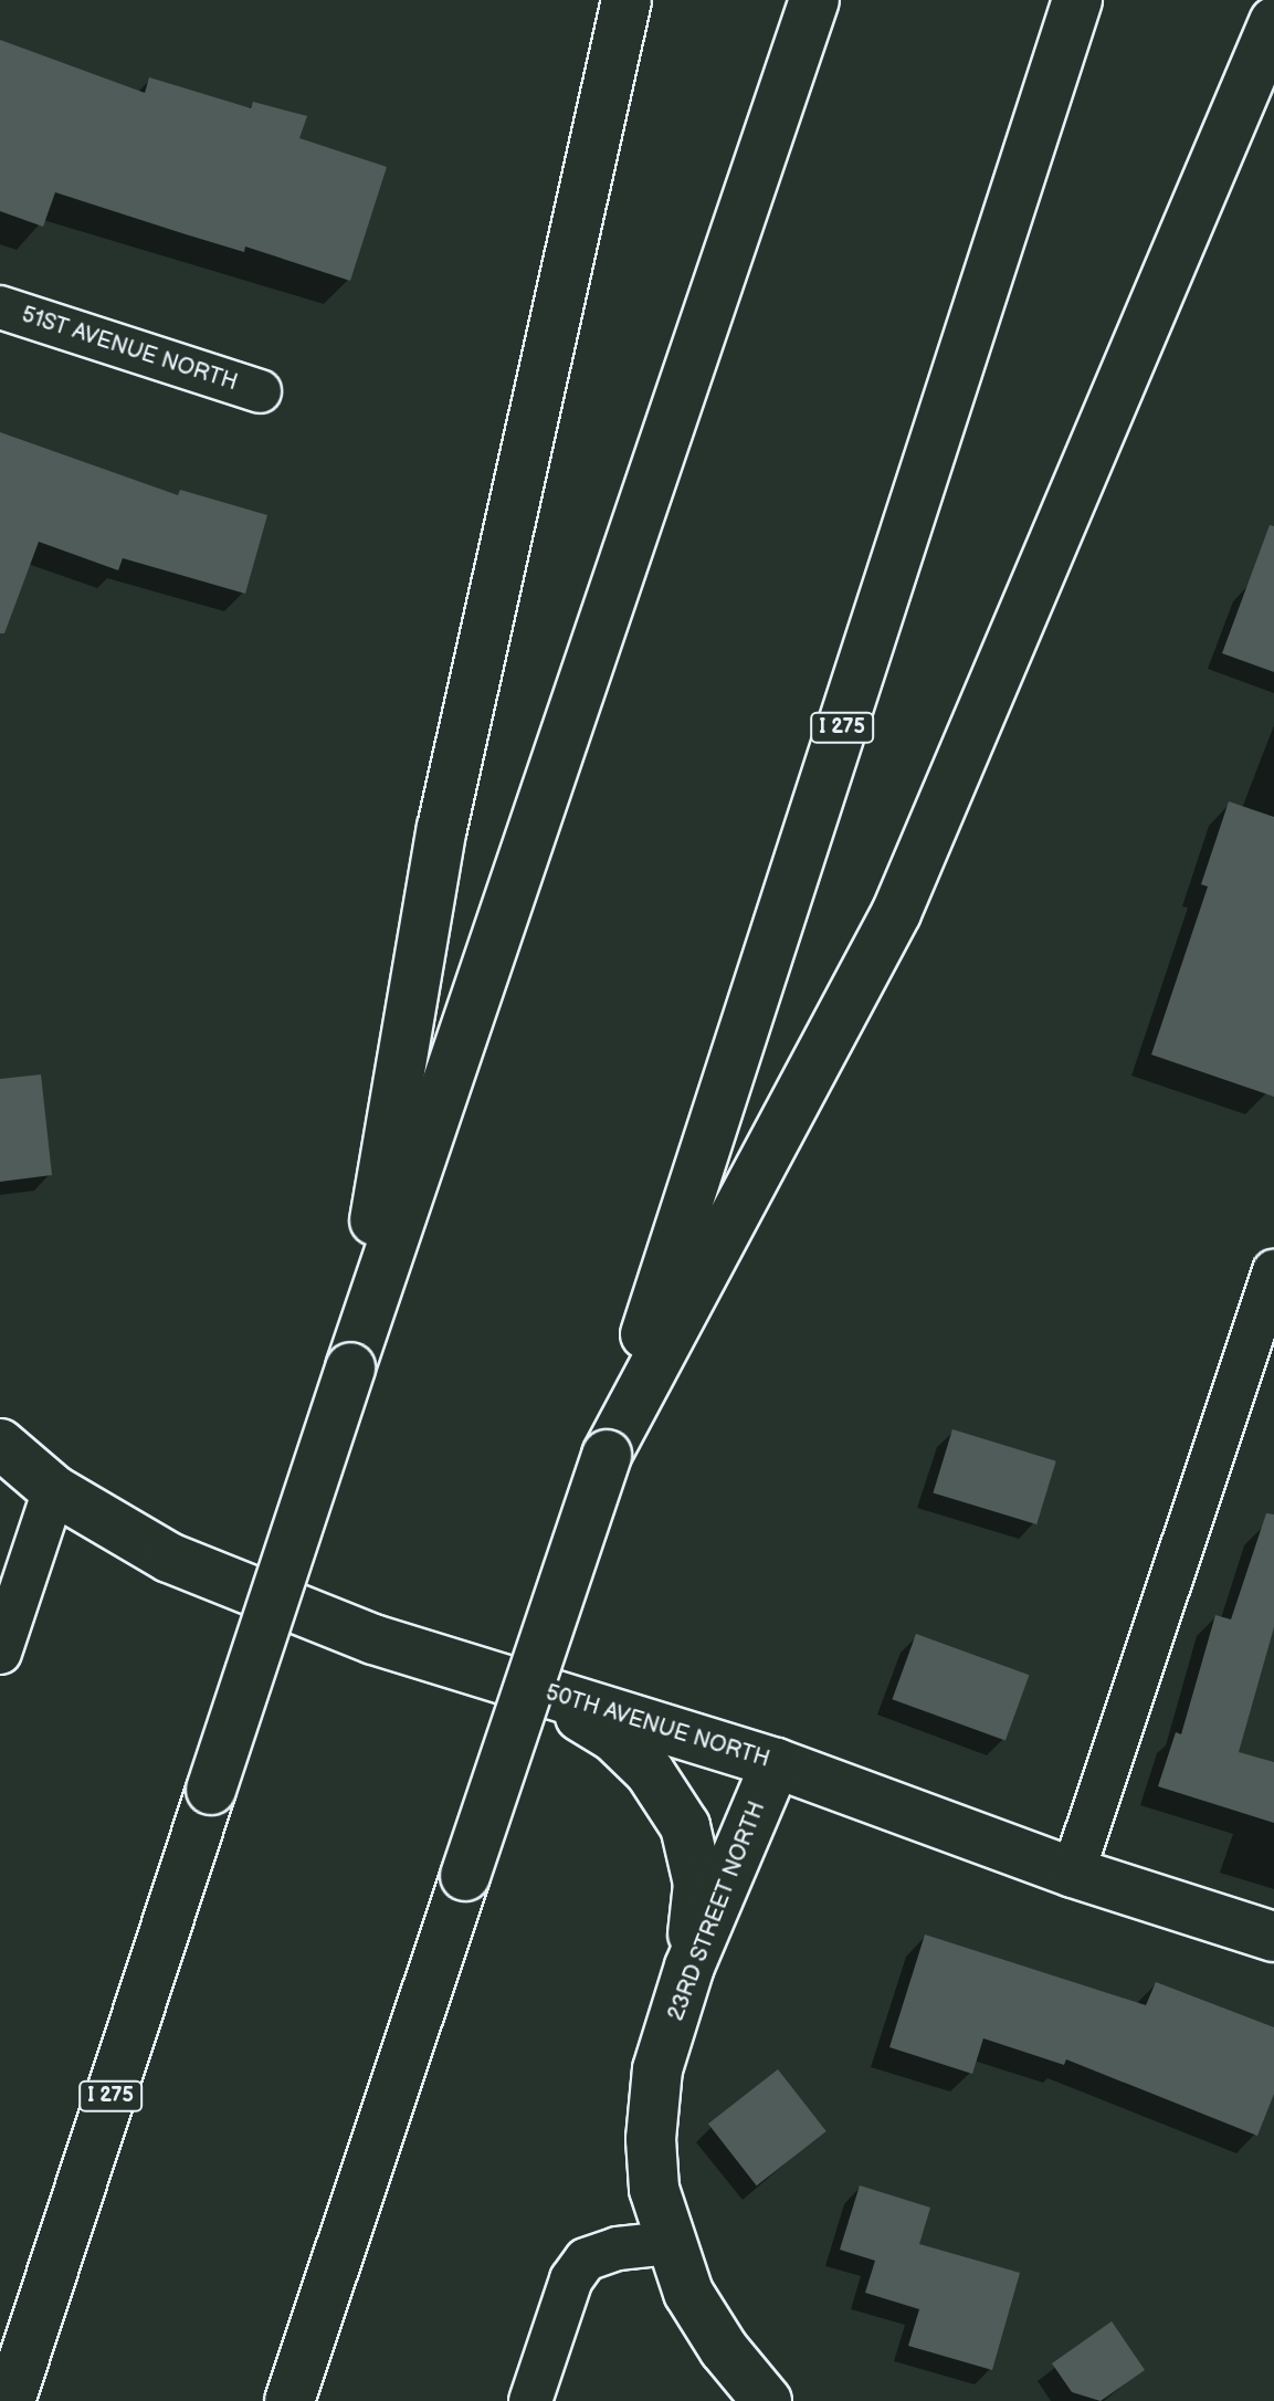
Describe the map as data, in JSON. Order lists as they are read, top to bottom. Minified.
{"streets":{"main road":["I 275","50TH AVENUE NORTH","23RD STREET NORTH"],"street":["51ST AVENUE NORTH"]},"crossings":[["50TH AVENUE NORTH","23RD STREET NORTH"]]}
